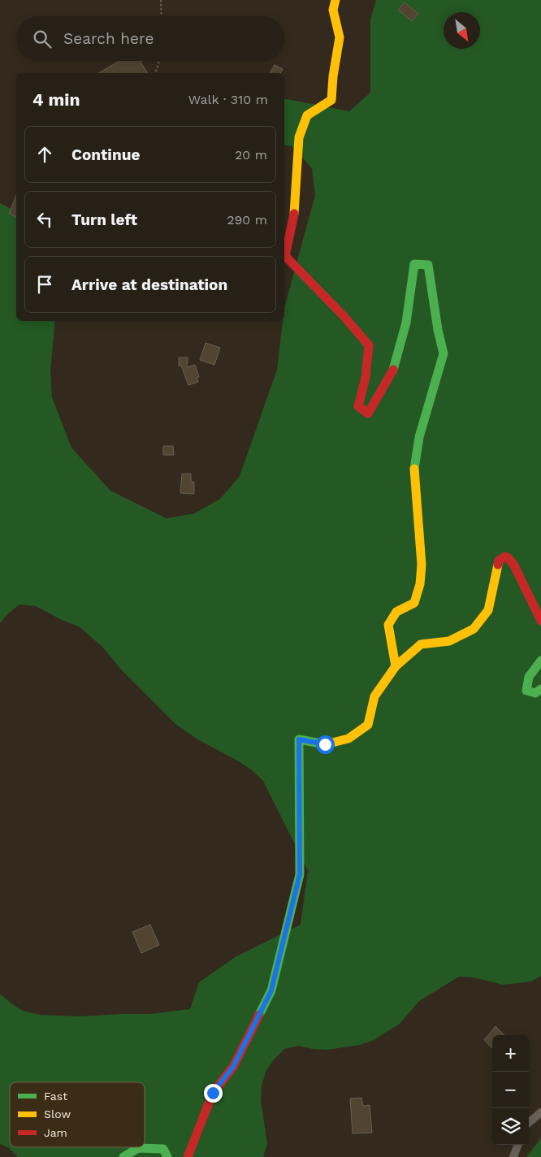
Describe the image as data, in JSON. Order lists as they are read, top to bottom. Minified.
{"legend":["Fast","Slow","Jam"],"north":"bottom right","page":{"search":"Search here","heading":["4 min","Walk · 310 m"],"list":[["Continue","20 m"],["Turn left","290 m"],"Arrive at destination"],"map_buttons":["+","−"]}}
